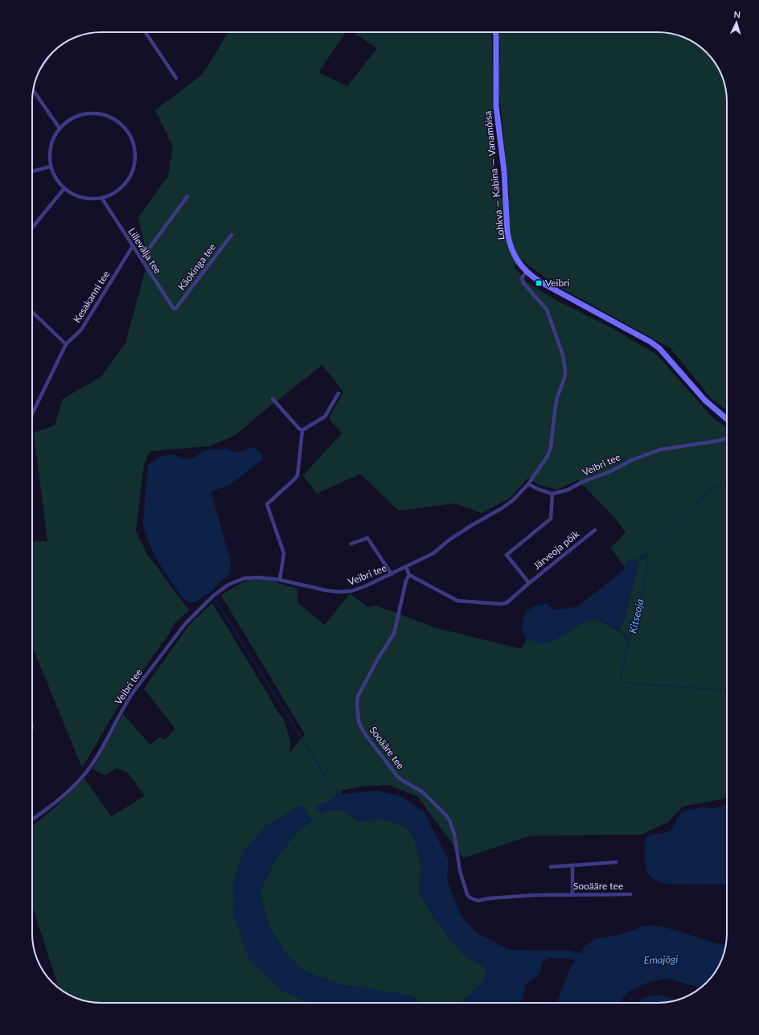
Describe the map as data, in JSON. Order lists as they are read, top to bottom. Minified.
{"streets":{"street":["Lohkva — Kabina — Vanamõisa","Lillevälja tee","Käokinga tee","Kesakanni tee","Veibri tee","Järveoja põik","Sooääre tee"]},"crossings":[["Lohkva — Kabina — Vanamõisa","Veibri tee"],["Lillevälja tee","Käokinga tee"],["Lillevälja tee","Kesakanni tee"],["Järveoja põik","Sooääre tee"]],"water":["Kitseoja","Emajõgi"],"places":{"transit":["Veibri"]},"north":"top"}
